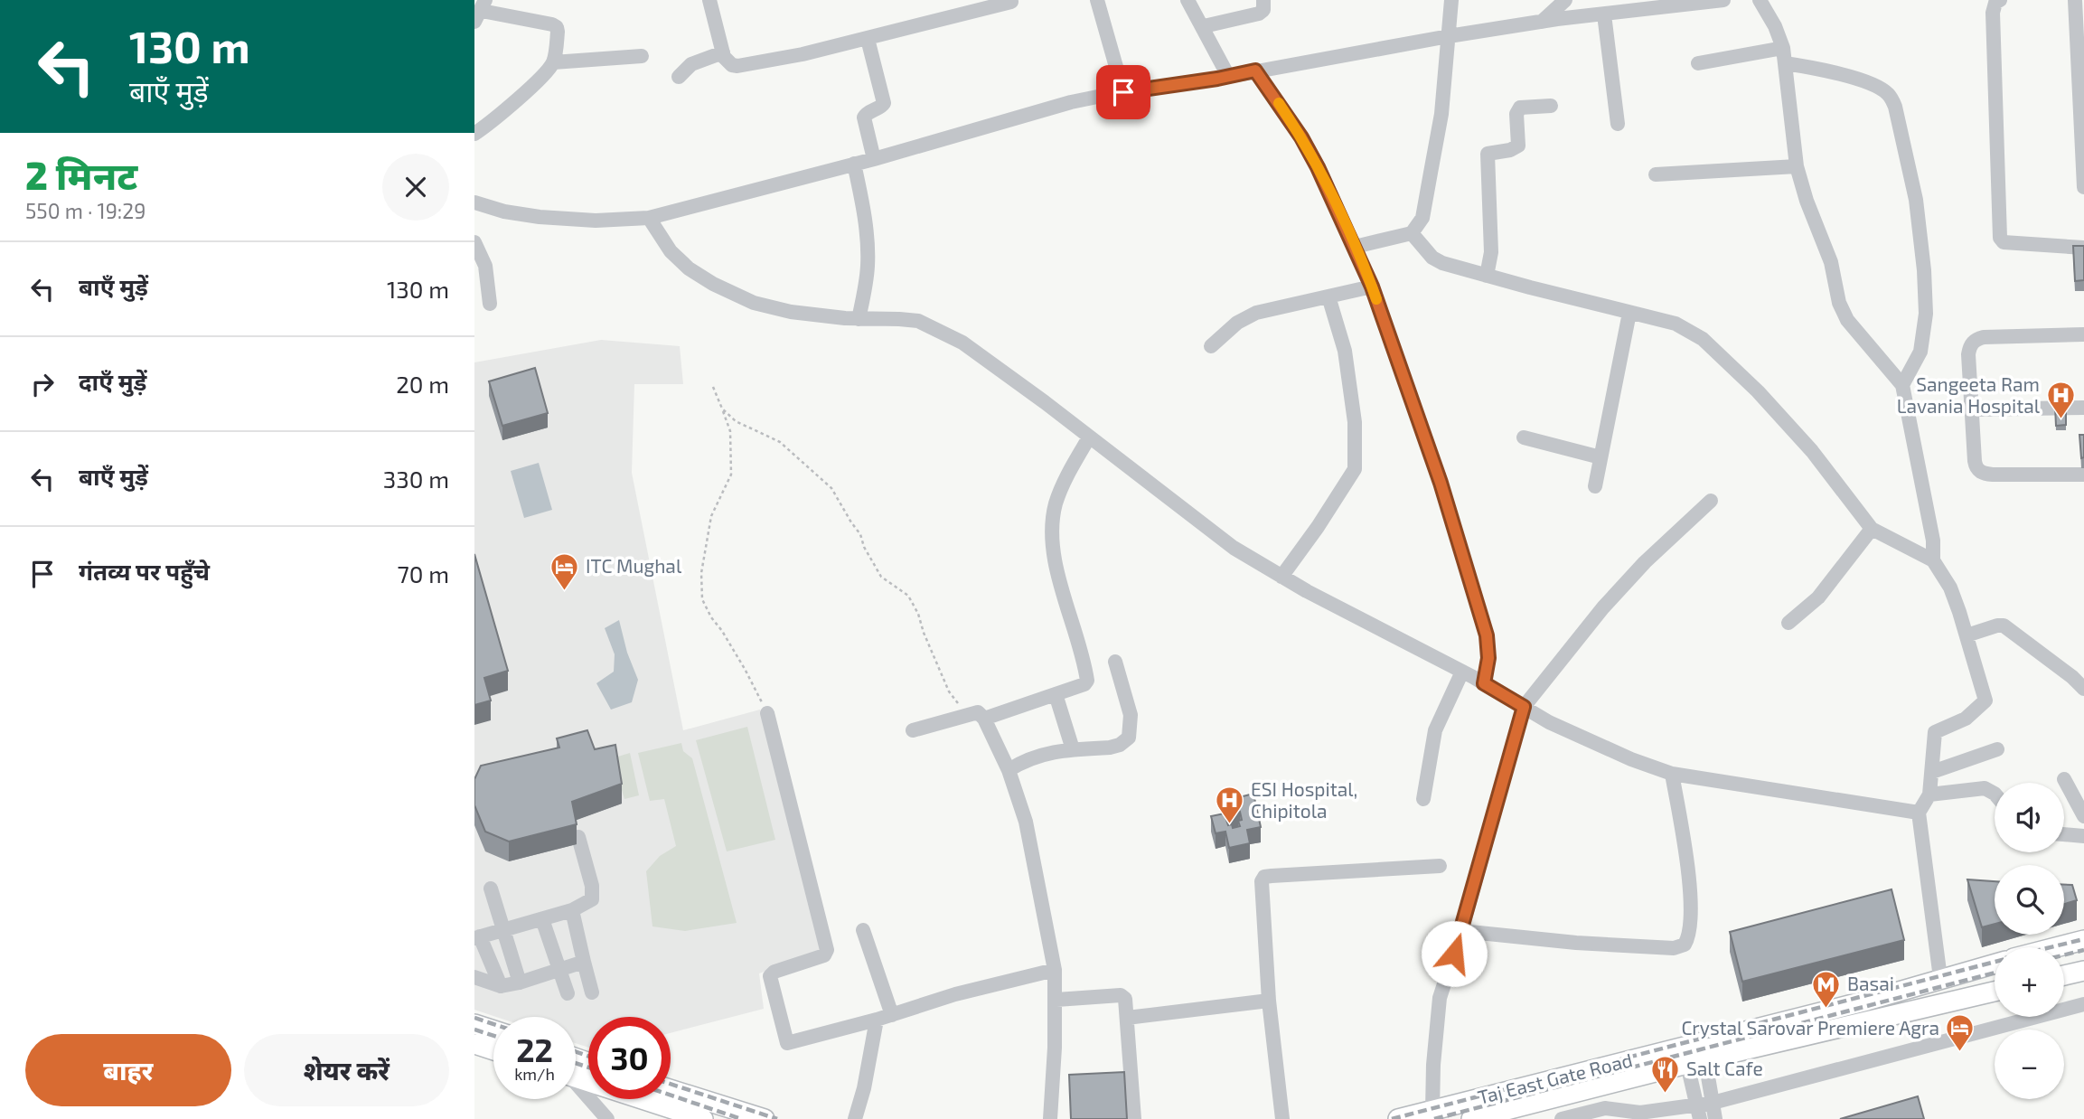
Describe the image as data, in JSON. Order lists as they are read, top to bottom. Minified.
{"streets":{"main road":["Taj East Gate Road"]},"places":{"hospital":["Sangeeta Ram Lavania Hospital","ESI Hospital, Chipitola"],"hotel":["ITC Mughal","Crystal Sarovar Premiere Agra"],"metro station":["Basai"],"restaurant":["Salt Cafe"]},"page":{"turn":["130 m","बाएँ मुड़ें"],"heading":["2 मिनट","550 m · 19:29"],"list":[{"name":"बाएँ मुड़ें","value":"130 m"},{"name":"दाएँ मुड़ें","value":"20 m"},{"name":"बाएँ मुड़ें","value":"330 m"},{"name":"गंतव्य पर पहुँचे","value":"70 m"}],"map_buttons":["+","−"],"speed":"22 km/h","limit":"30","buttons":["बाहर","शेयर करें"]}}
